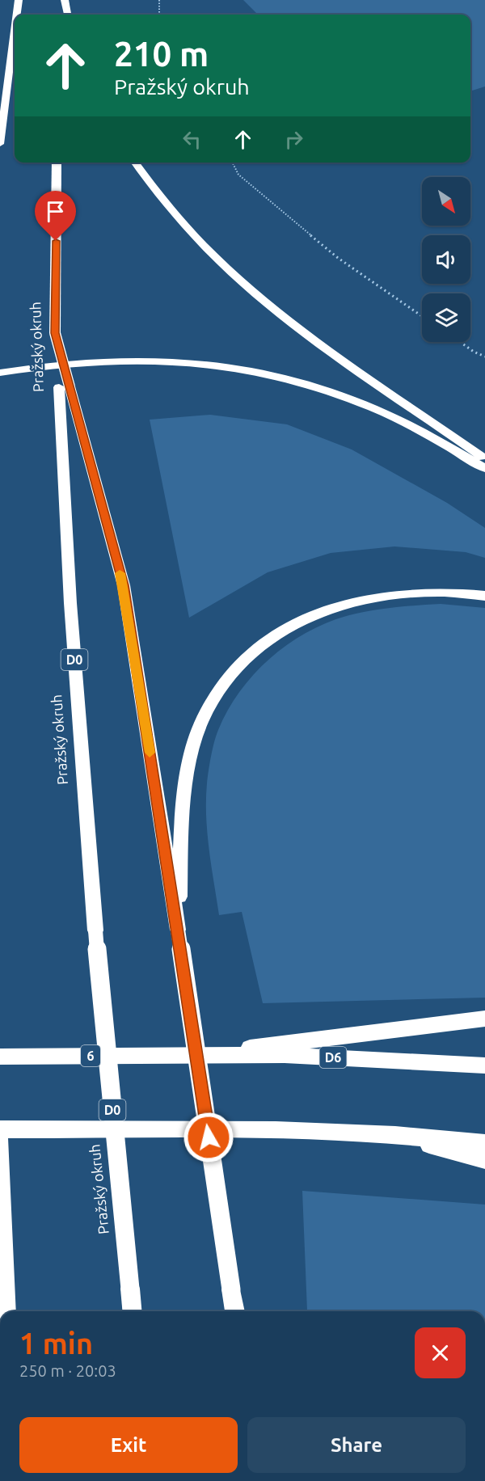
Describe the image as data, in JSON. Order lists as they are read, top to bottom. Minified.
{"streets":{"highway":["Pražský okruh","D0","6","D6"]},"crossings":[["6","D6"]],"north":"bottom right","page":{"turn":["210 m","Pražský okruh"],"heading":["1 min","250 m · 20:03"],"buttons":["Exit","Share"]}}
